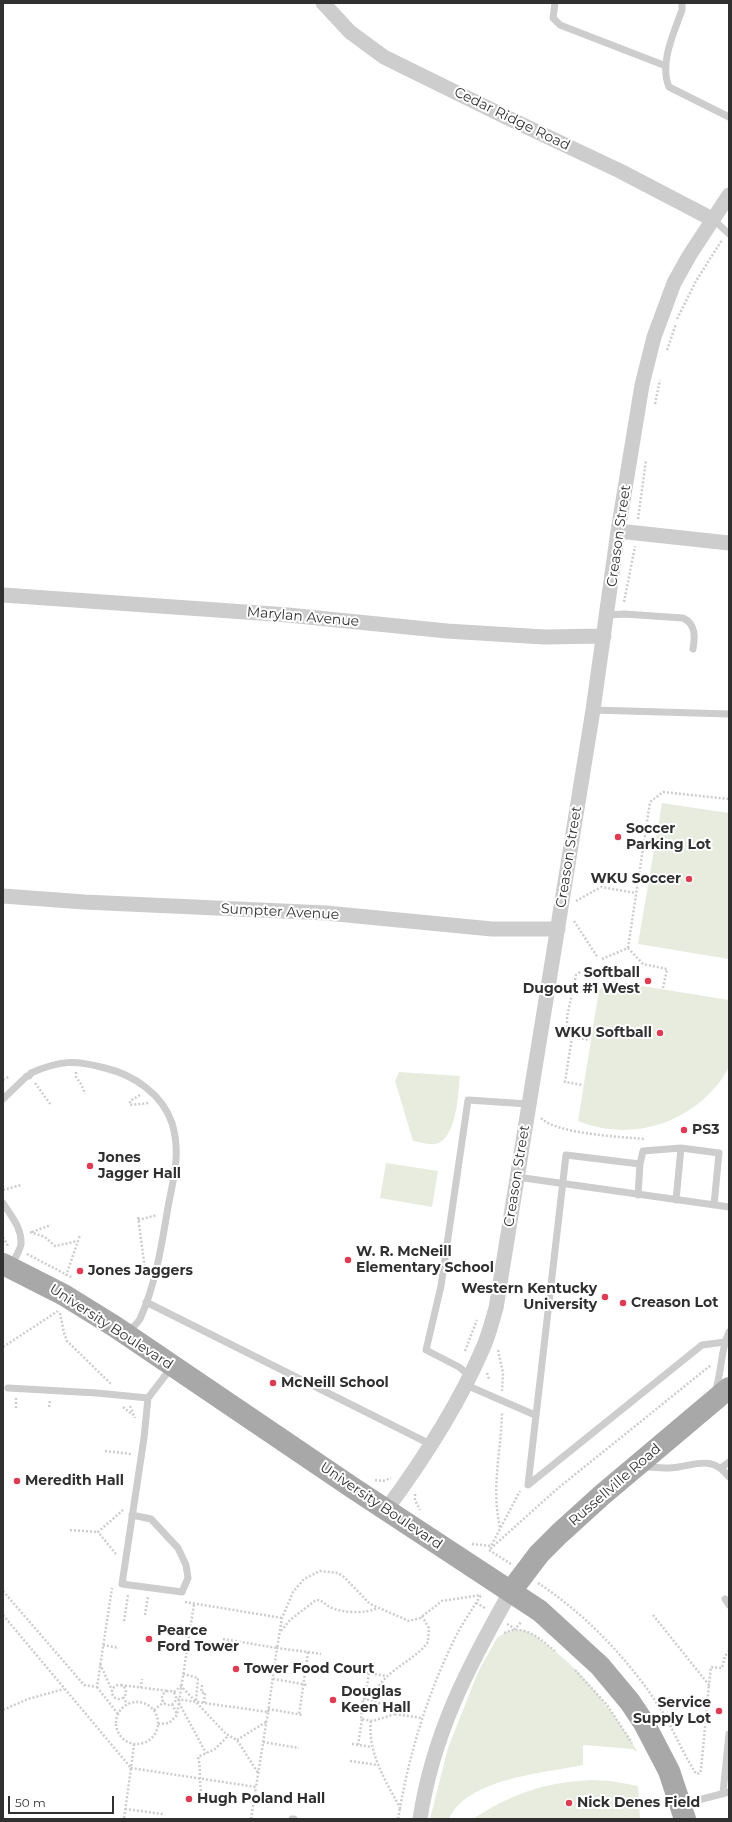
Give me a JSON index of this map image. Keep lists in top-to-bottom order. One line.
{"streets":{"main road":["University Boulevard","Russellville Road"],"street":["Cedar Ridge Road","Creason Street","Marylan Avenue","Sumpter Avenue"]},"crossings":[["Cedar Ridge Road","Creason Street"],["Creason Street","Marylan Avenue"],["Creason Street","Sumpter Avenue"],["Creason Street","University Boulevard"],["University Boulevard","Russellville Road"]],"places":["Soccer Parking Lot","WKU Soccer","Softball Dugout #1 West","WKU Softball","PS3","Jones Jagger Hall","W. R. McNeill Elementary School","Jones Jaggers","Western Kentucky University","Creason Lot","McNeill School","Meredith Hall","Pearce Ford Tower","Tower Food Court","Douglas Keen Hall","Service Supply Lot","Hugh Poland Hall","Nick Denes Field"],"scale_bar":"50 m"}
